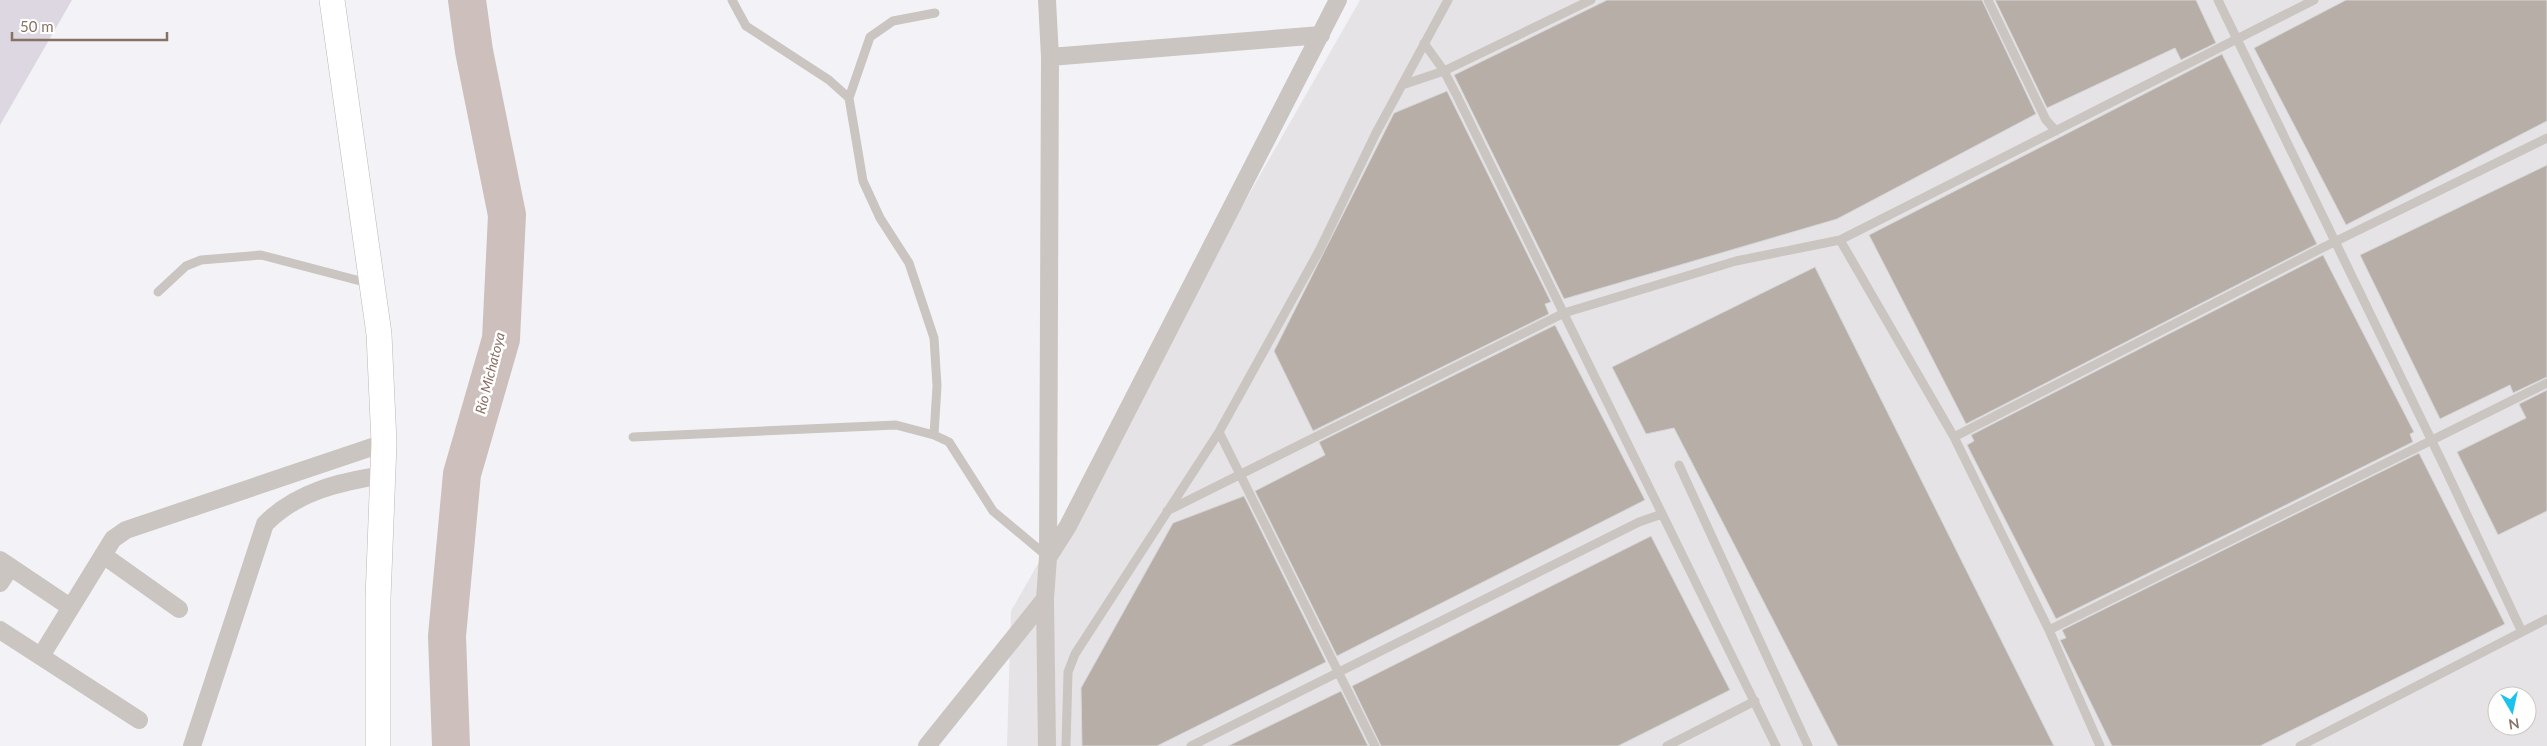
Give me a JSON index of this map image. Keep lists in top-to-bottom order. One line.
{"water":["Río Michatoya"],"scale_bar":"50 m","north":"bottom"}
